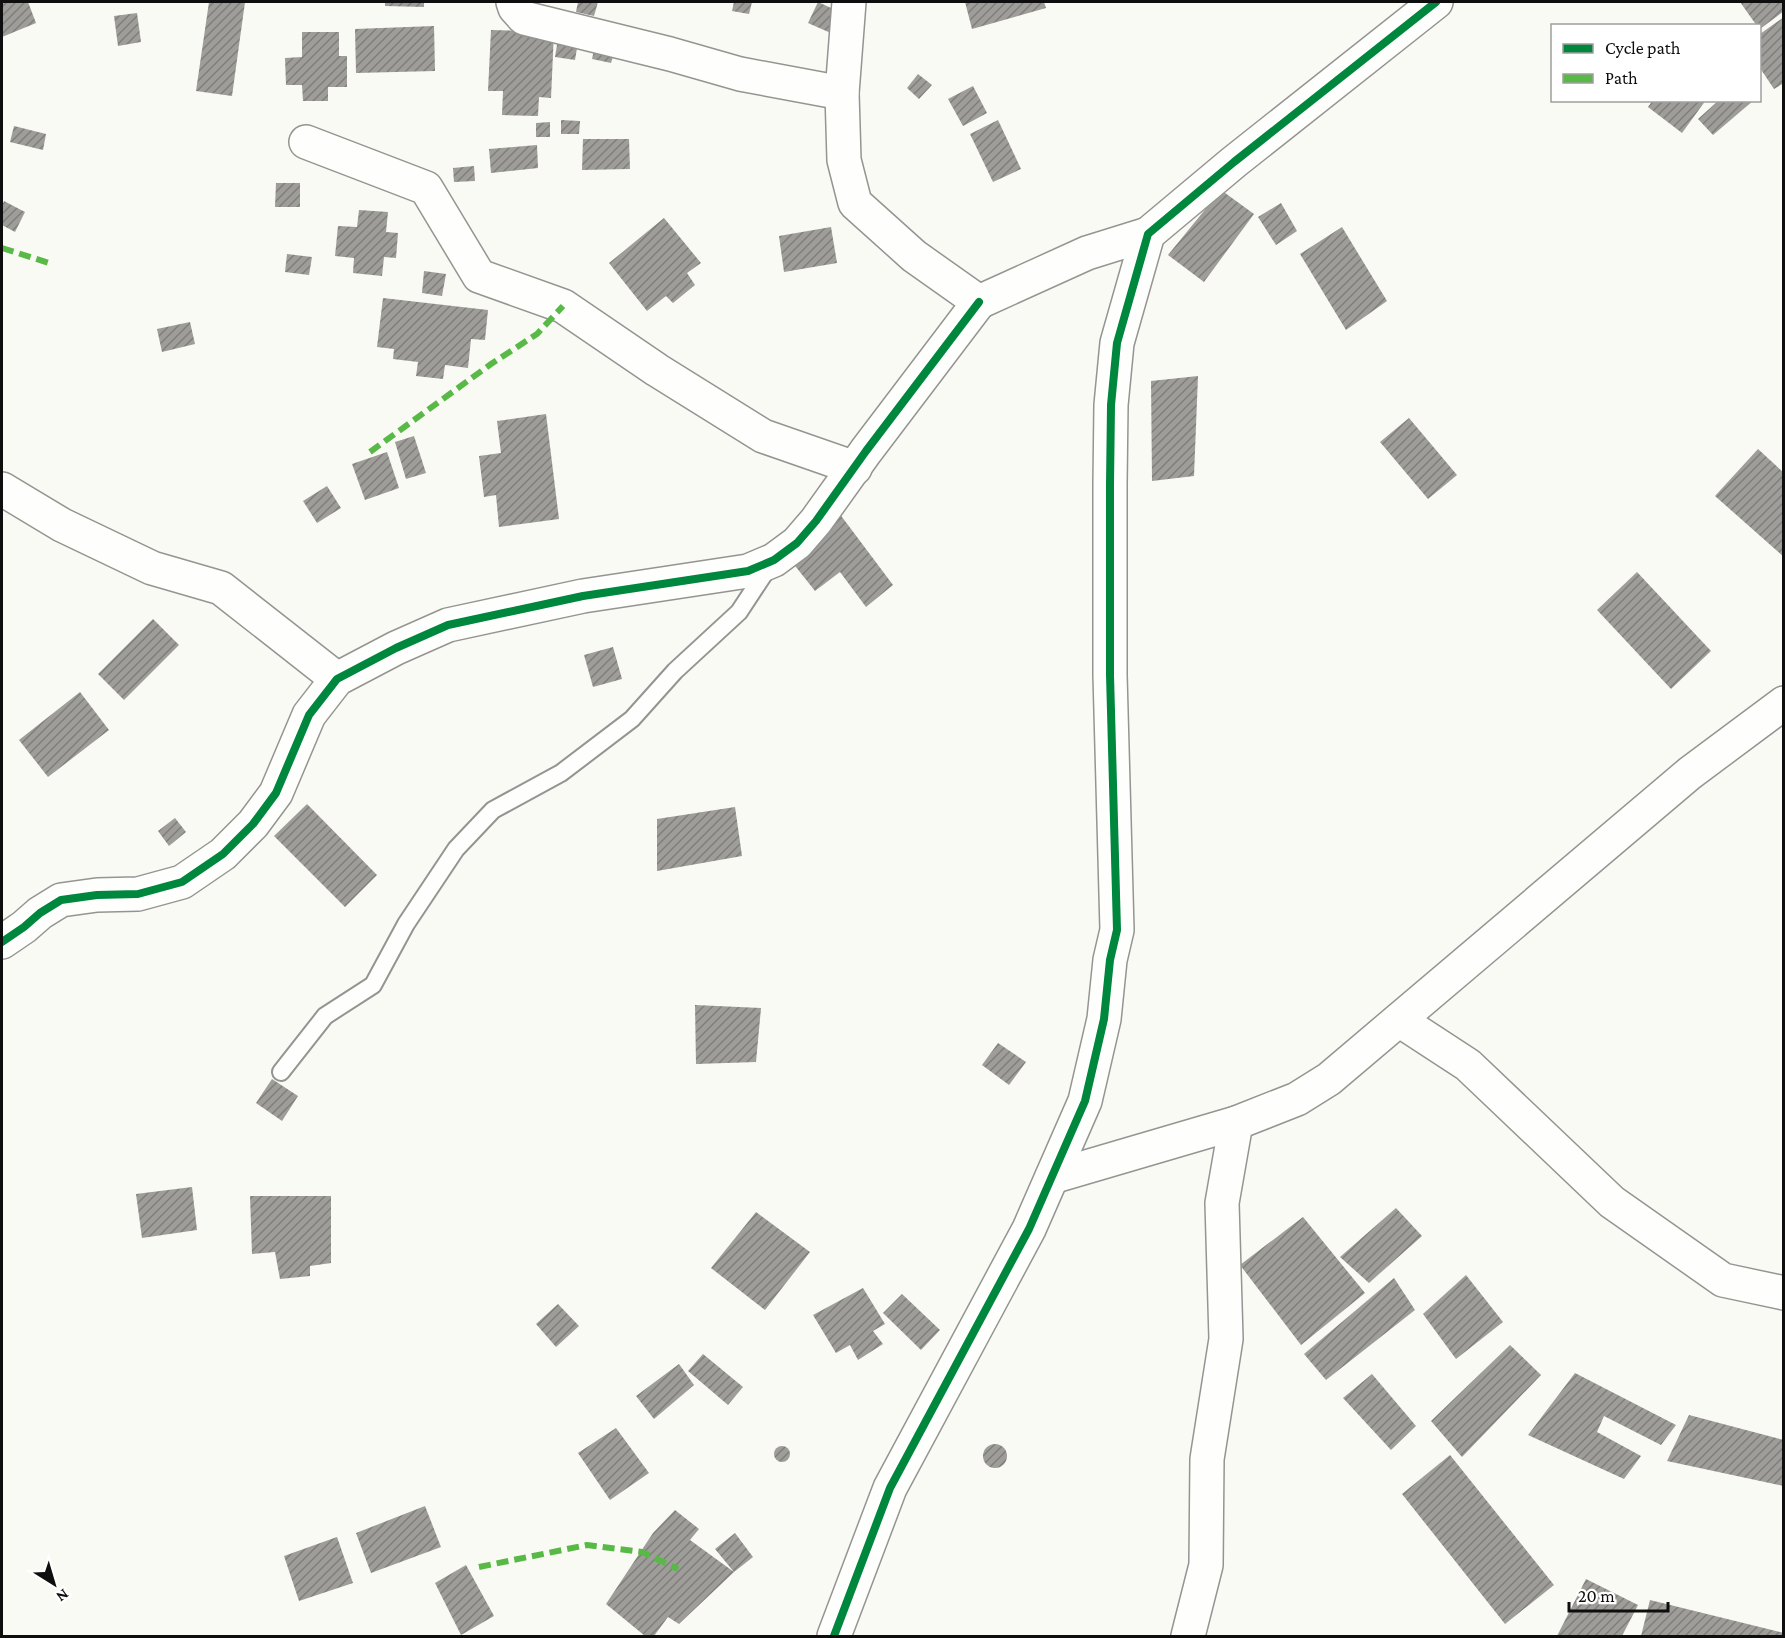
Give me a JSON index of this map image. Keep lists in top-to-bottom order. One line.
{"legend":["Cycle path","Path"],"scale_bar":"20 m","north":"bottom right"}
